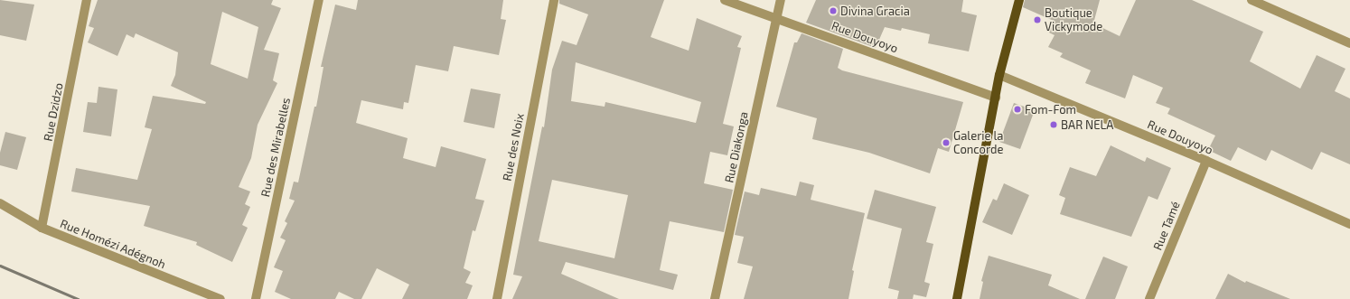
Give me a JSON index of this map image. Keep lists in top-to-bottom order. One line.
{"streets":{"street":["Rue Douyoyo","Rue Dzidzo","Rue des Mirabelles","Rue des Noix","Rue Diakonga","Rue Tamé","Rue Homézi Adégnoh"]},"crossings":[["Rue Douyoyo","Rue Diakonga"],["Rue Douyoyo","Rue Tamé"],["Rue Dzidzo","Rue Homézi Adégnoh"]],"places":["Divina Gracia","Boutique Vickymode","Fom-Fom","BAR NELA","Galerie la Concorde"]}
